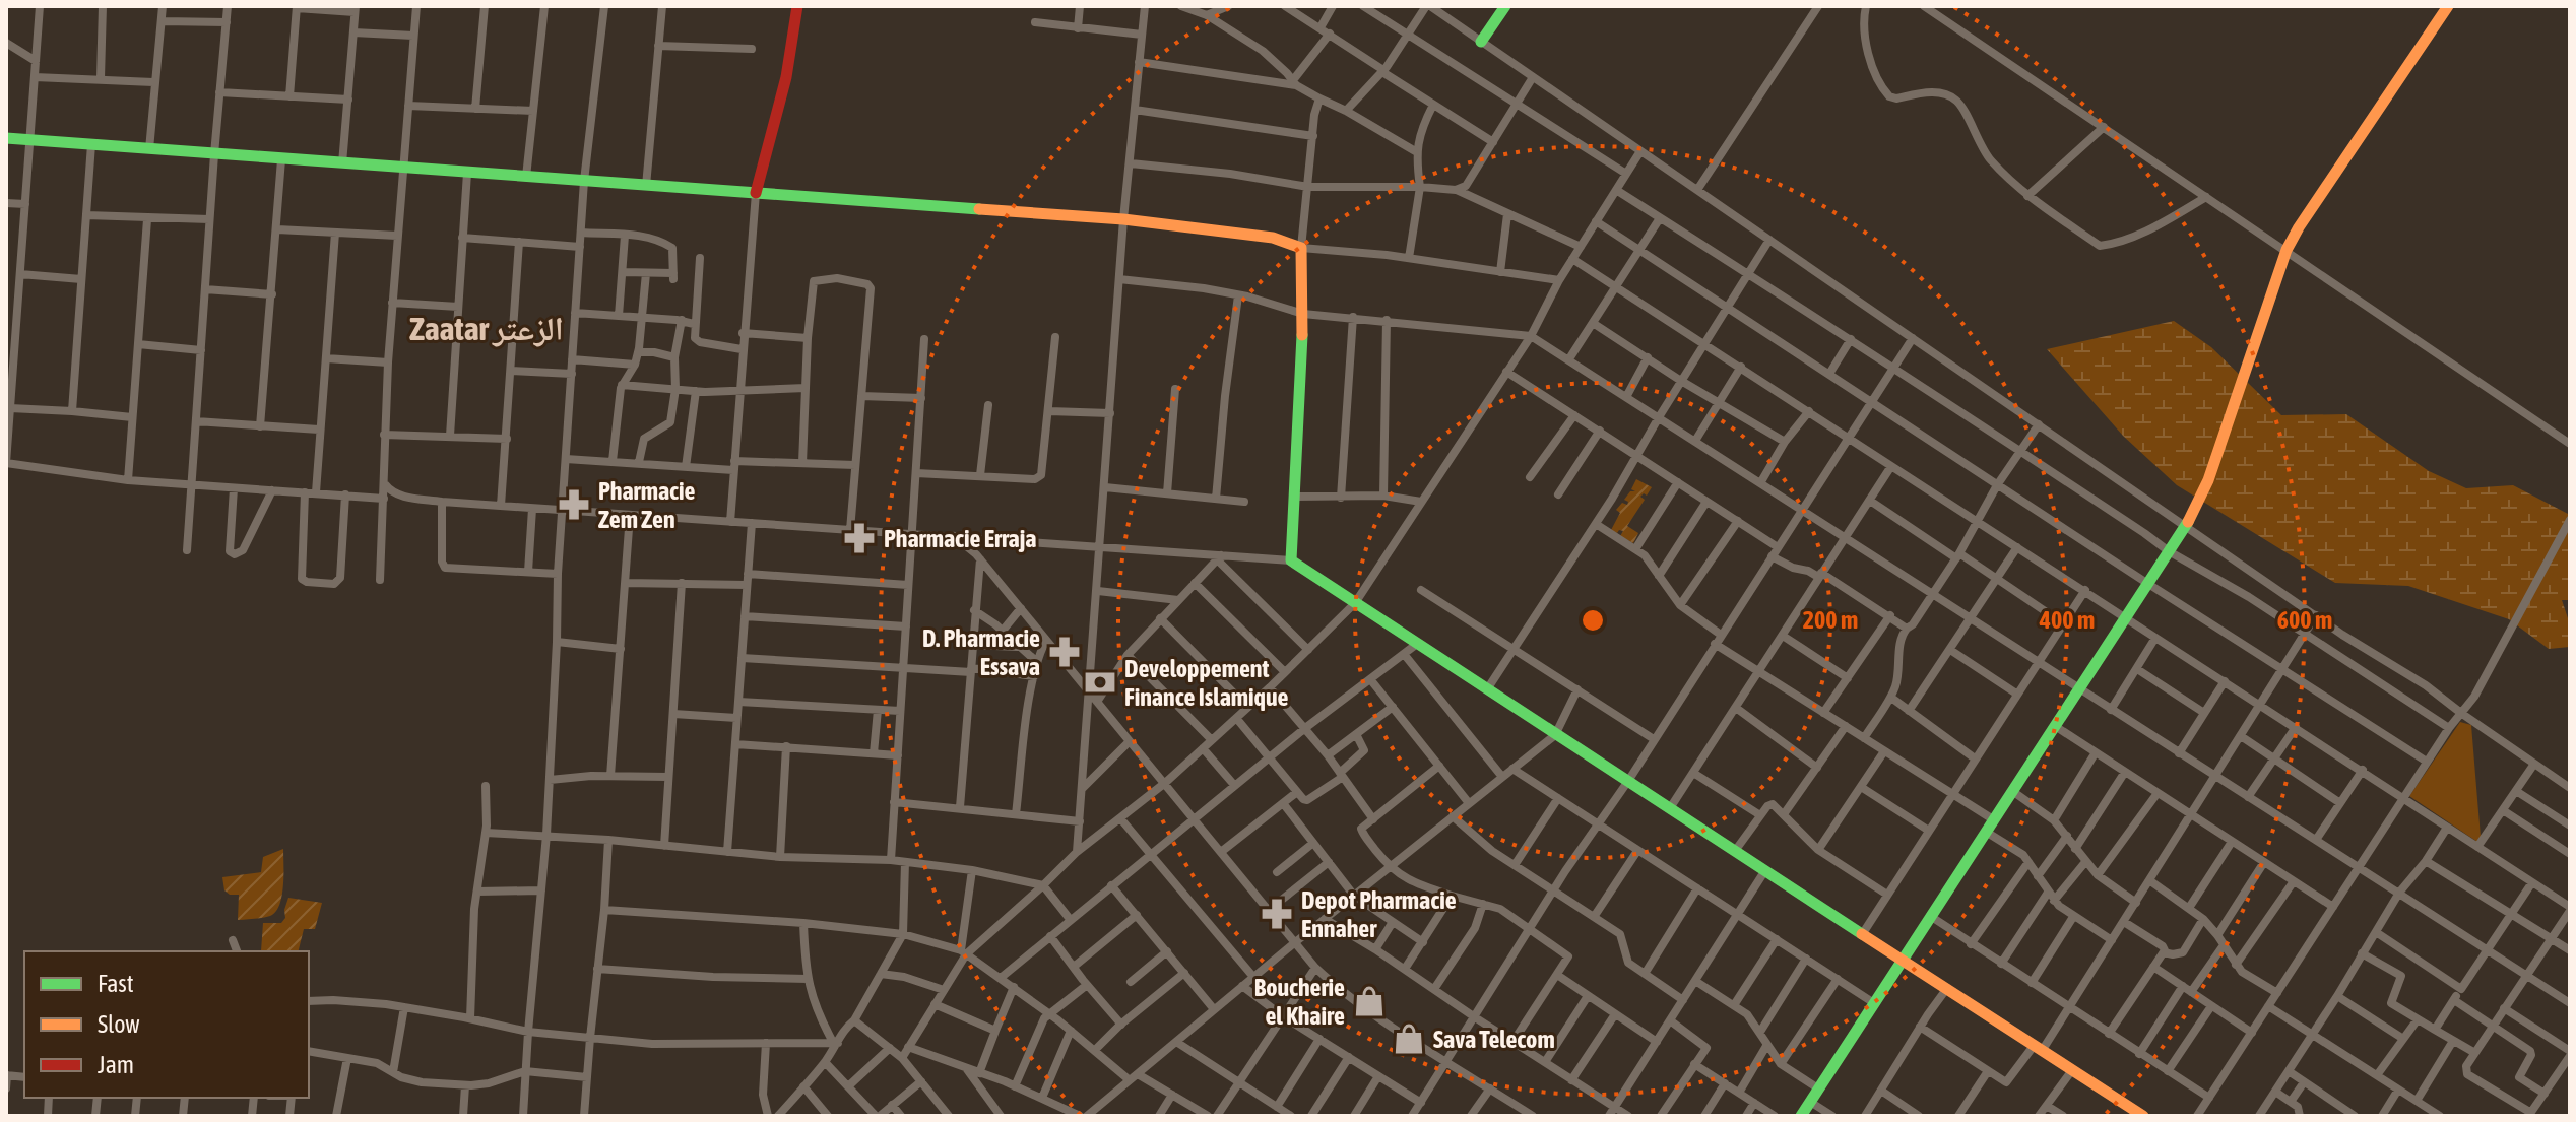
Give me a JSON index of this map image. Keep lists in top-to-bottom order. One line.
{"districts":["Zaatar الزعتر"],"places":{"pharmacy":["Pharmacie Zem Zen","Pharmacie Erraja","D. Pharmacie Essava","Depot Pharmacie Ennaher"],"bank":["Developpement Finance Islamique"],"shop":["Boucherie el Khaire","Sava Telecom"]},"legend":["Fast","Slow","Jam"],"rings":["200 m","400 m","600 m"]}
